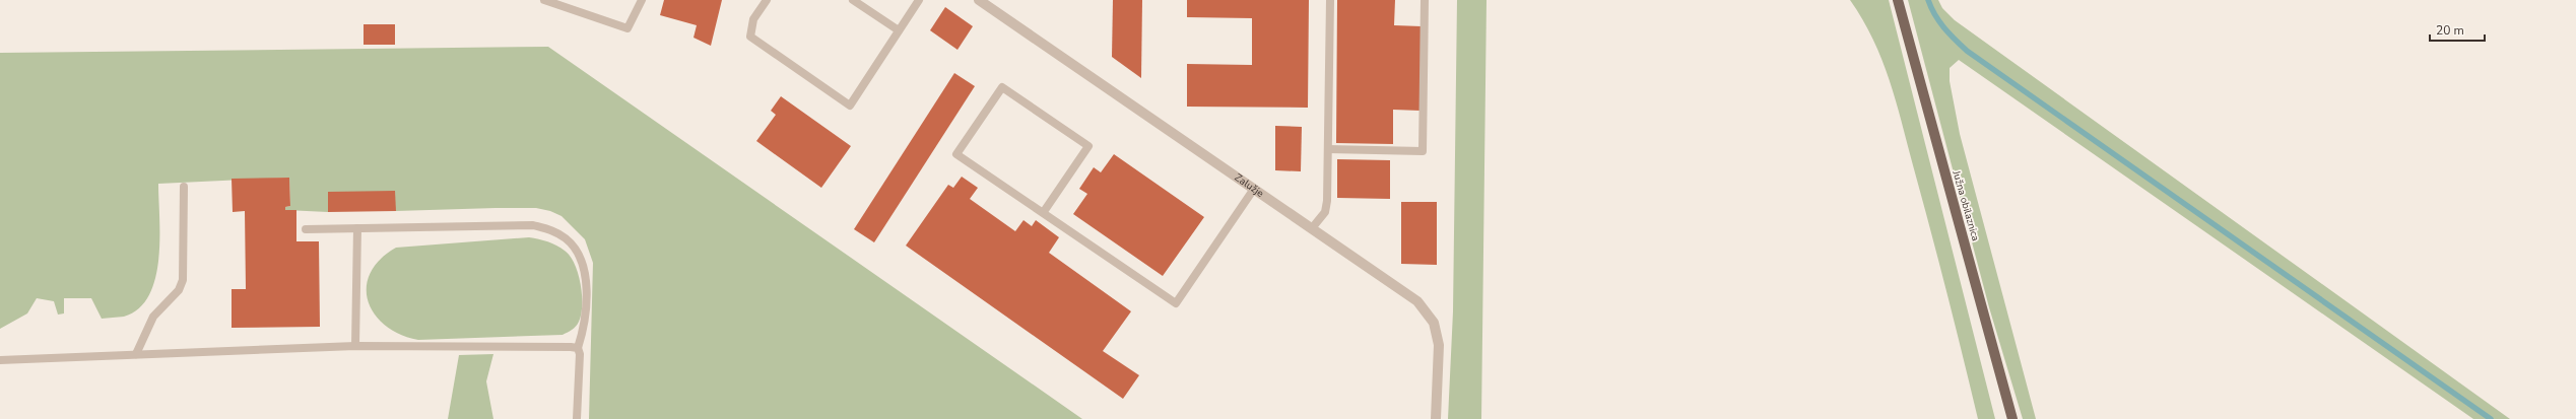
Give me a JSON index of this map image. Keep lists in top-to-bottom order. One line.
{"streets":{"main road":["Južna obilaznica"],"street":["Zalužje"]},"scale_bar":"20 m"}
